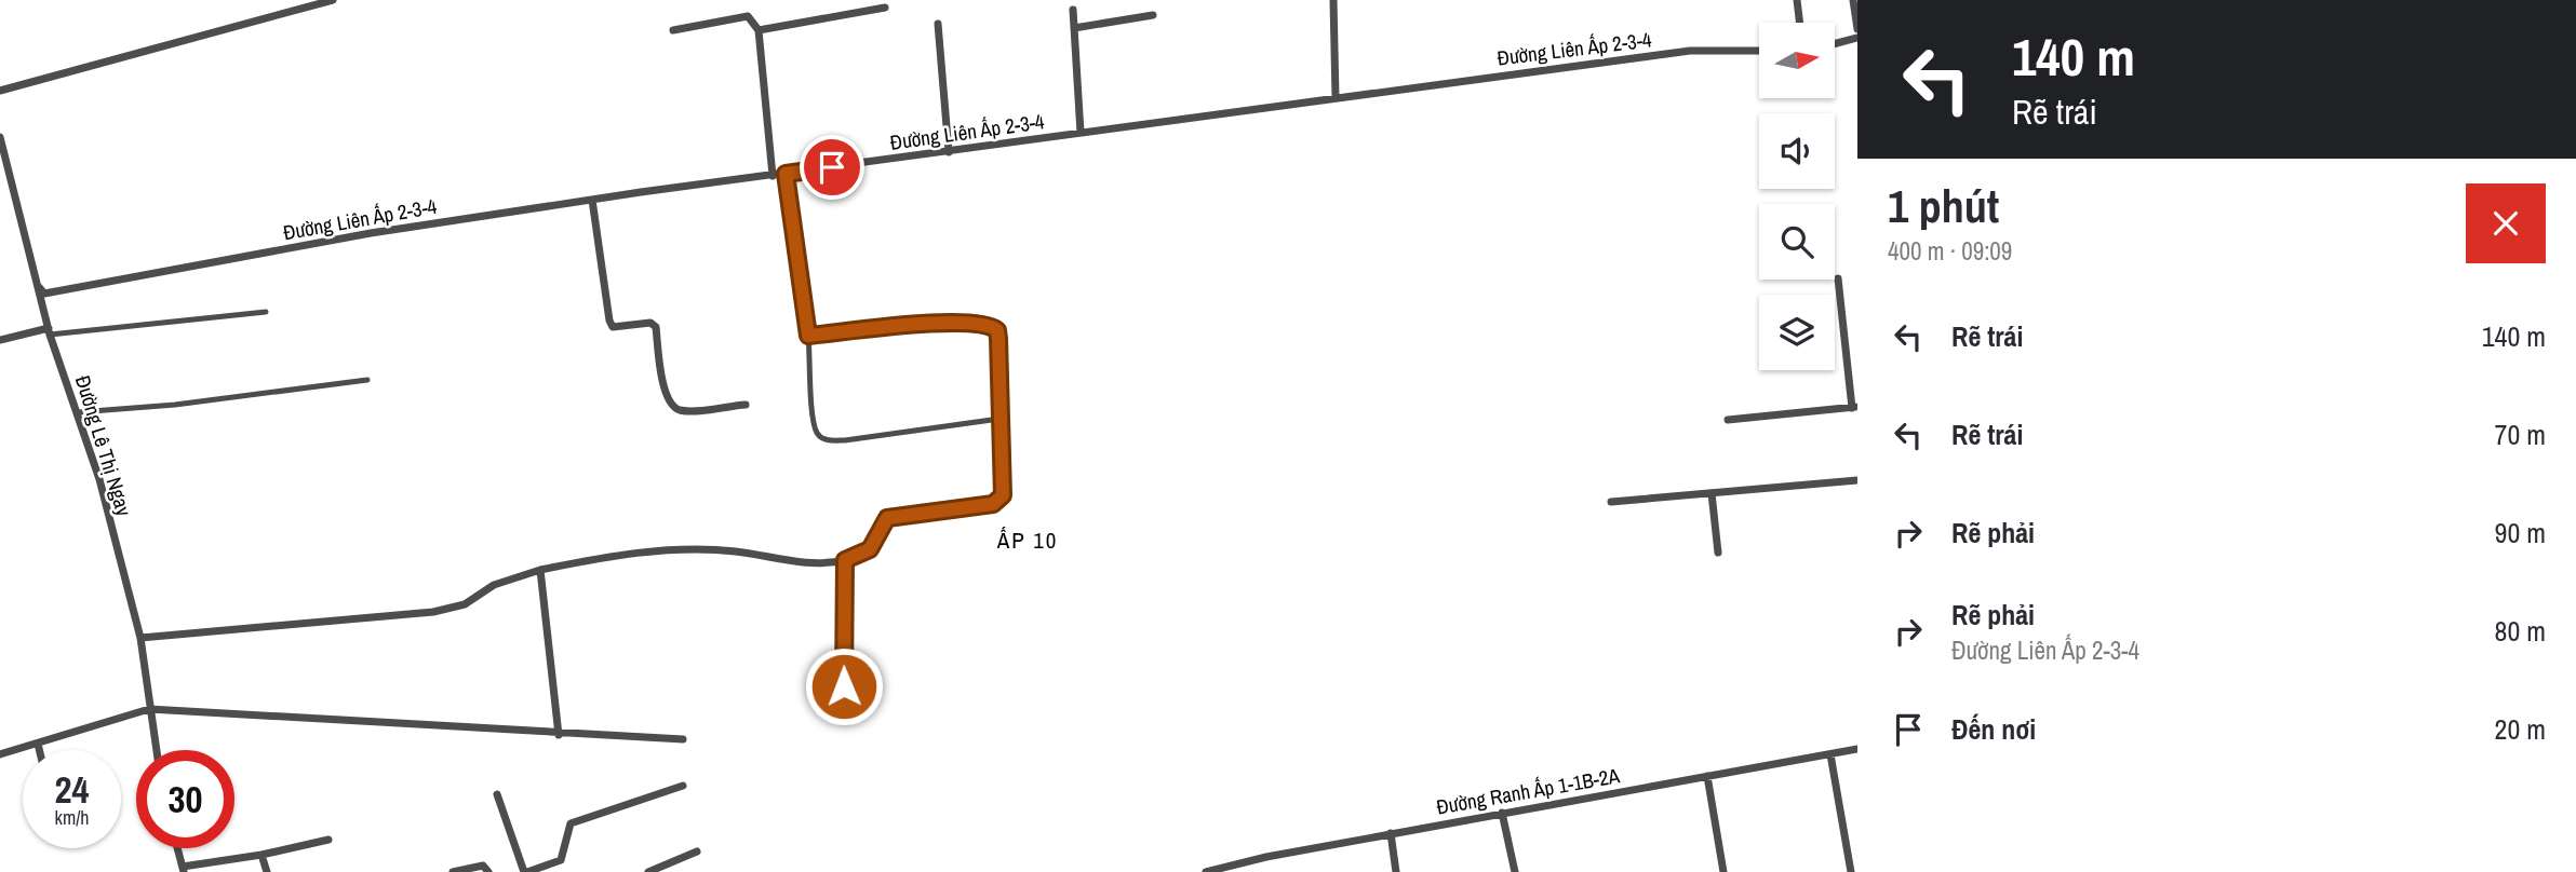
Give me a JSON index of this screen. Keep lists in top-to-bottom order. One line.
{"streets":{"street":["Đường Liên Ấp 2-3-4","Đường Lê Thị Ngay","Đường Ranh Ấp 1-1B-2A"]},"crossings":[["Đường Liên Ấp 2-3-4","Đường Lê Thị Ngay"]],"districts":["ẤP 10"],"north":"right","page":{"turn":["140 m","Rẽ trái"],"heading":["1 phút","400 m · 09:09"],"list":[{"name":"Rẽ trái","value":"140 m"},{"name":"Rẽ trái","value":"70 m"},{"name":"Rẽ phải","value":"90 m"},{"name":"Rẽ phải","note":"Đường Liên Ấp 2-3-4","value":"80 m"},{"name":"Đến nơi","value":"20 m"}],"speed":"24 km/h","limit":"30"}}
